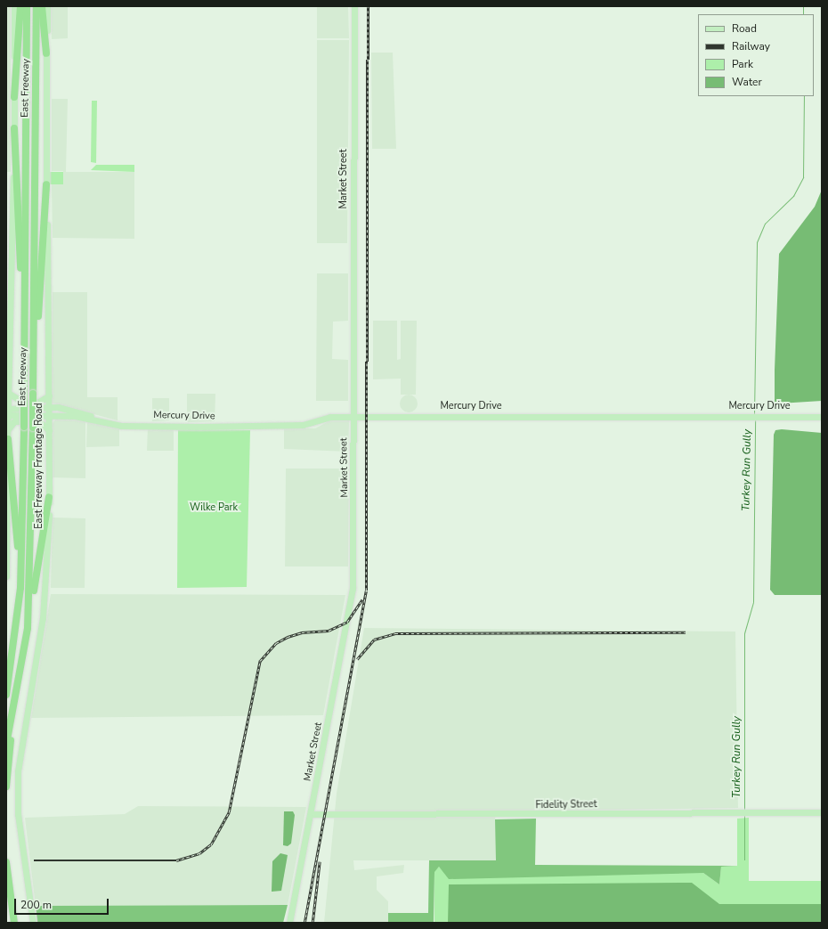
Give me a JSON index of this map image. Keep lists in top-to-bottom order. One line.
{"streets":{"highway":["East Freeway"],"main road":["Market Street","Mercury Drive","East Freeway Frontage Road","Fidelity Street"]},"crossings":[["Market Street","Mercury Drive"],["Market Street","Fidelity Street"],["Mercury Drive","East Freeway Frontage Road"]],"water":["Turkey Run Gully"],"parks":["Wilke Park"],"legend":["Road","Railway","Park","Water"],"scale_bar":"200 m"}
